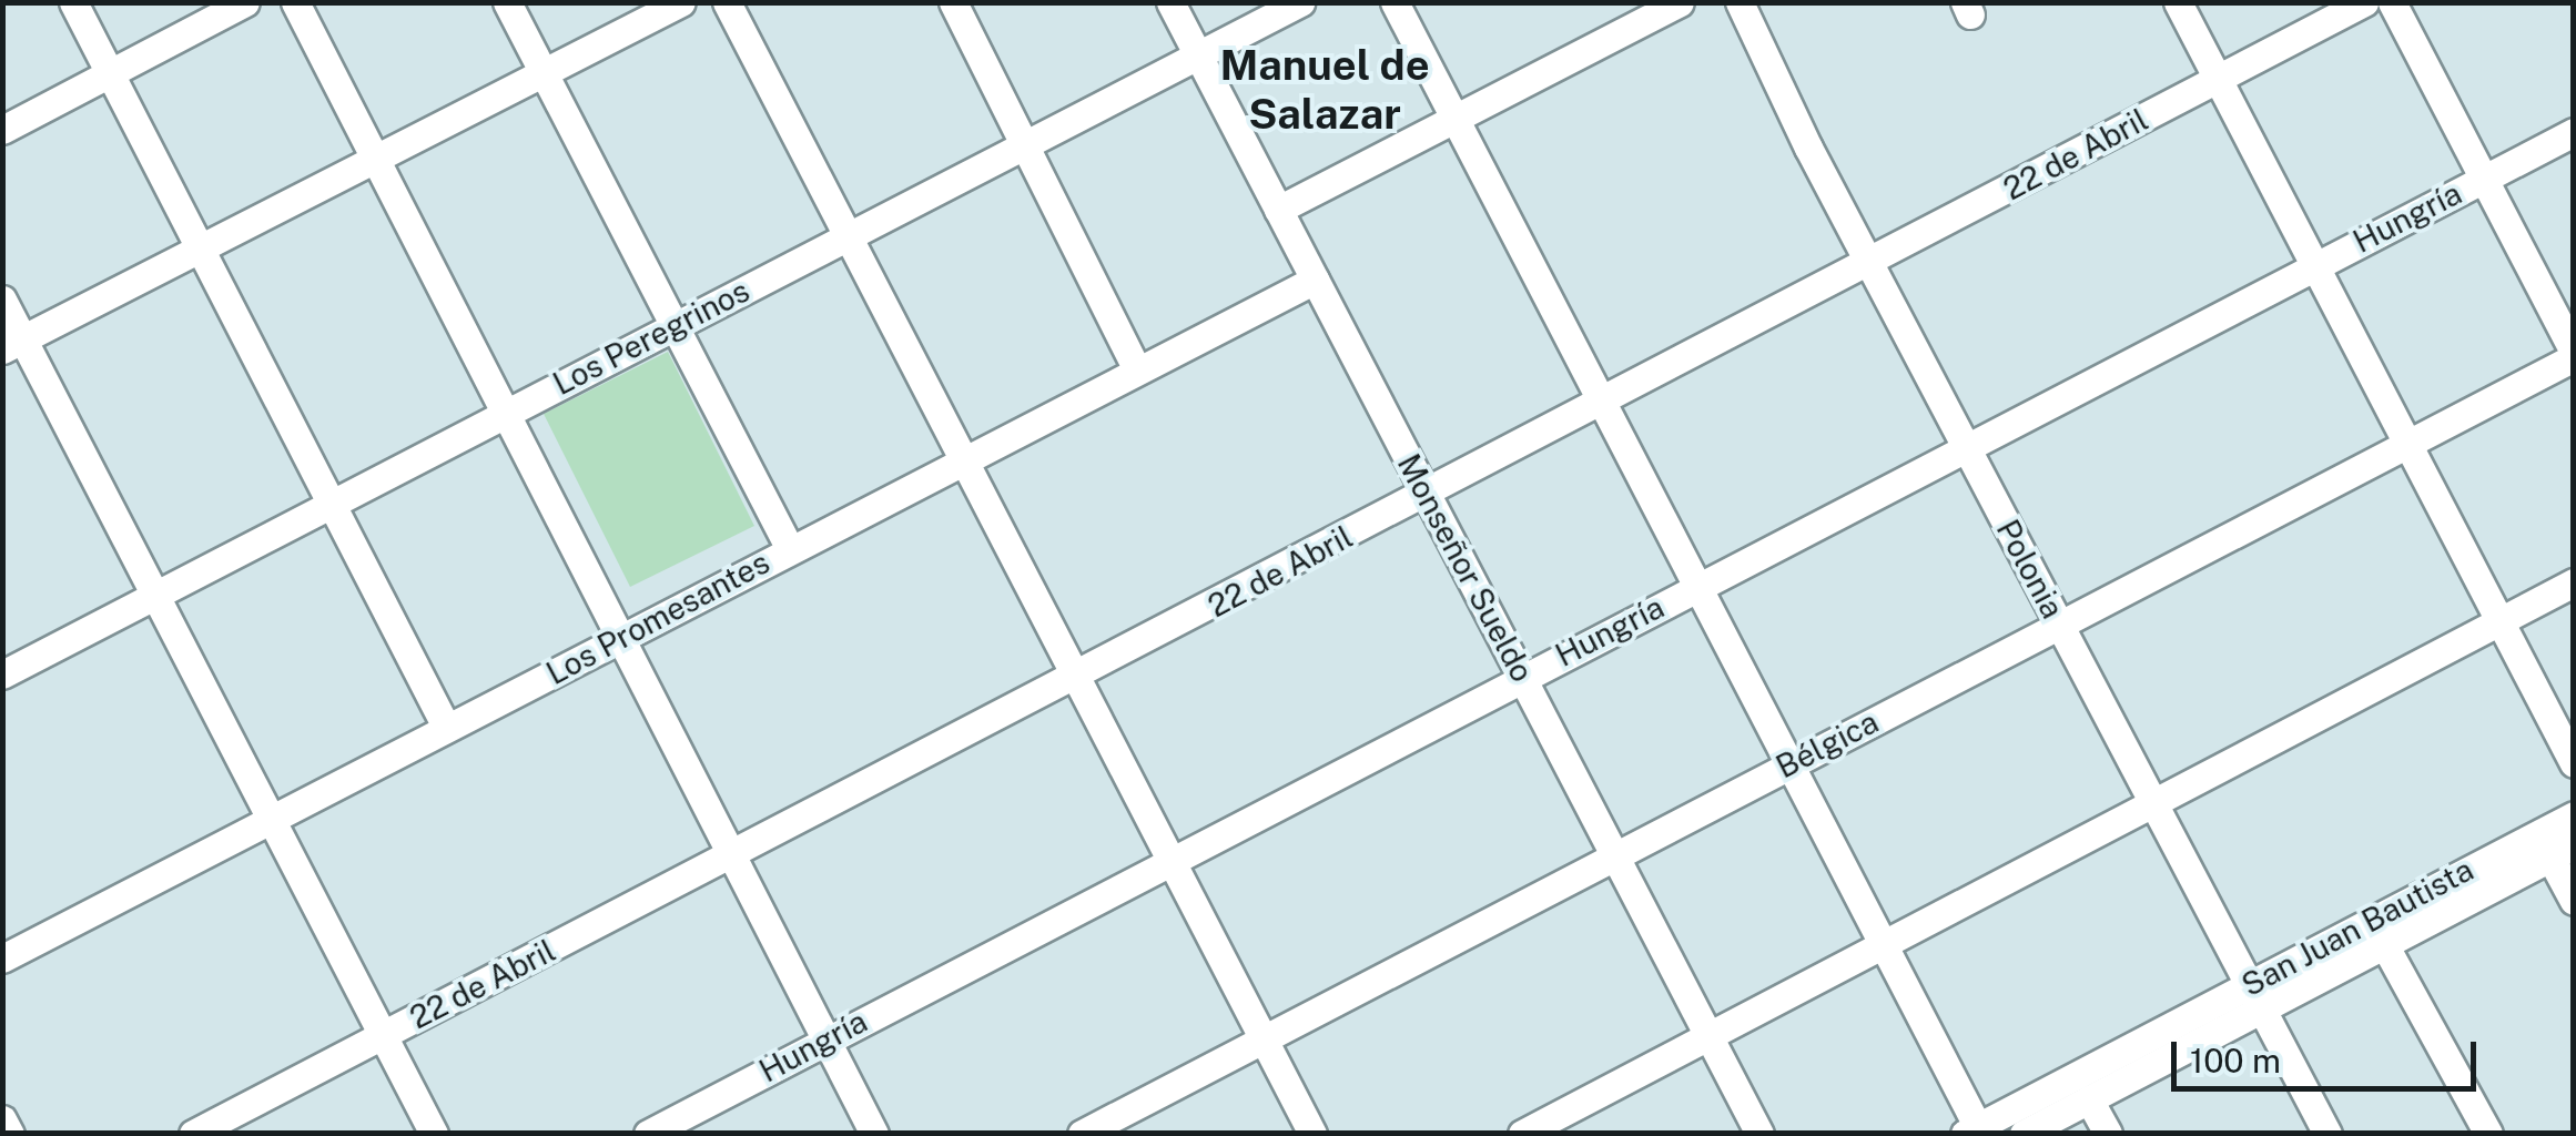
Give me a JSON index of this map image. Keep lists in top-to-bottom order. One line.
{"streets":{"street":["22 de Abril","Hungría","Los Peregrinos","Monseñor Sueldo","Polonia","Los Promesantes","Bélgica","San Juan Bautista"]},"crossings":[["22 de Abril","Monseñor Sueldo"],["22 de Abril","Polonia"],["Hungría","Monseñor Sueldo"],["Hungría","Polonia"],["Los Peregrinos","Monseñor Sueldo"],["Monseñor Sueldo","Los Promesantes"],["Monseñor Sueldo","Bélgica"],["Polonia","Bélgica"],["Polonia","San Juan Bautista"]],"districts":["Manuel de Salazar"],"scale_bar":"100 m"}
